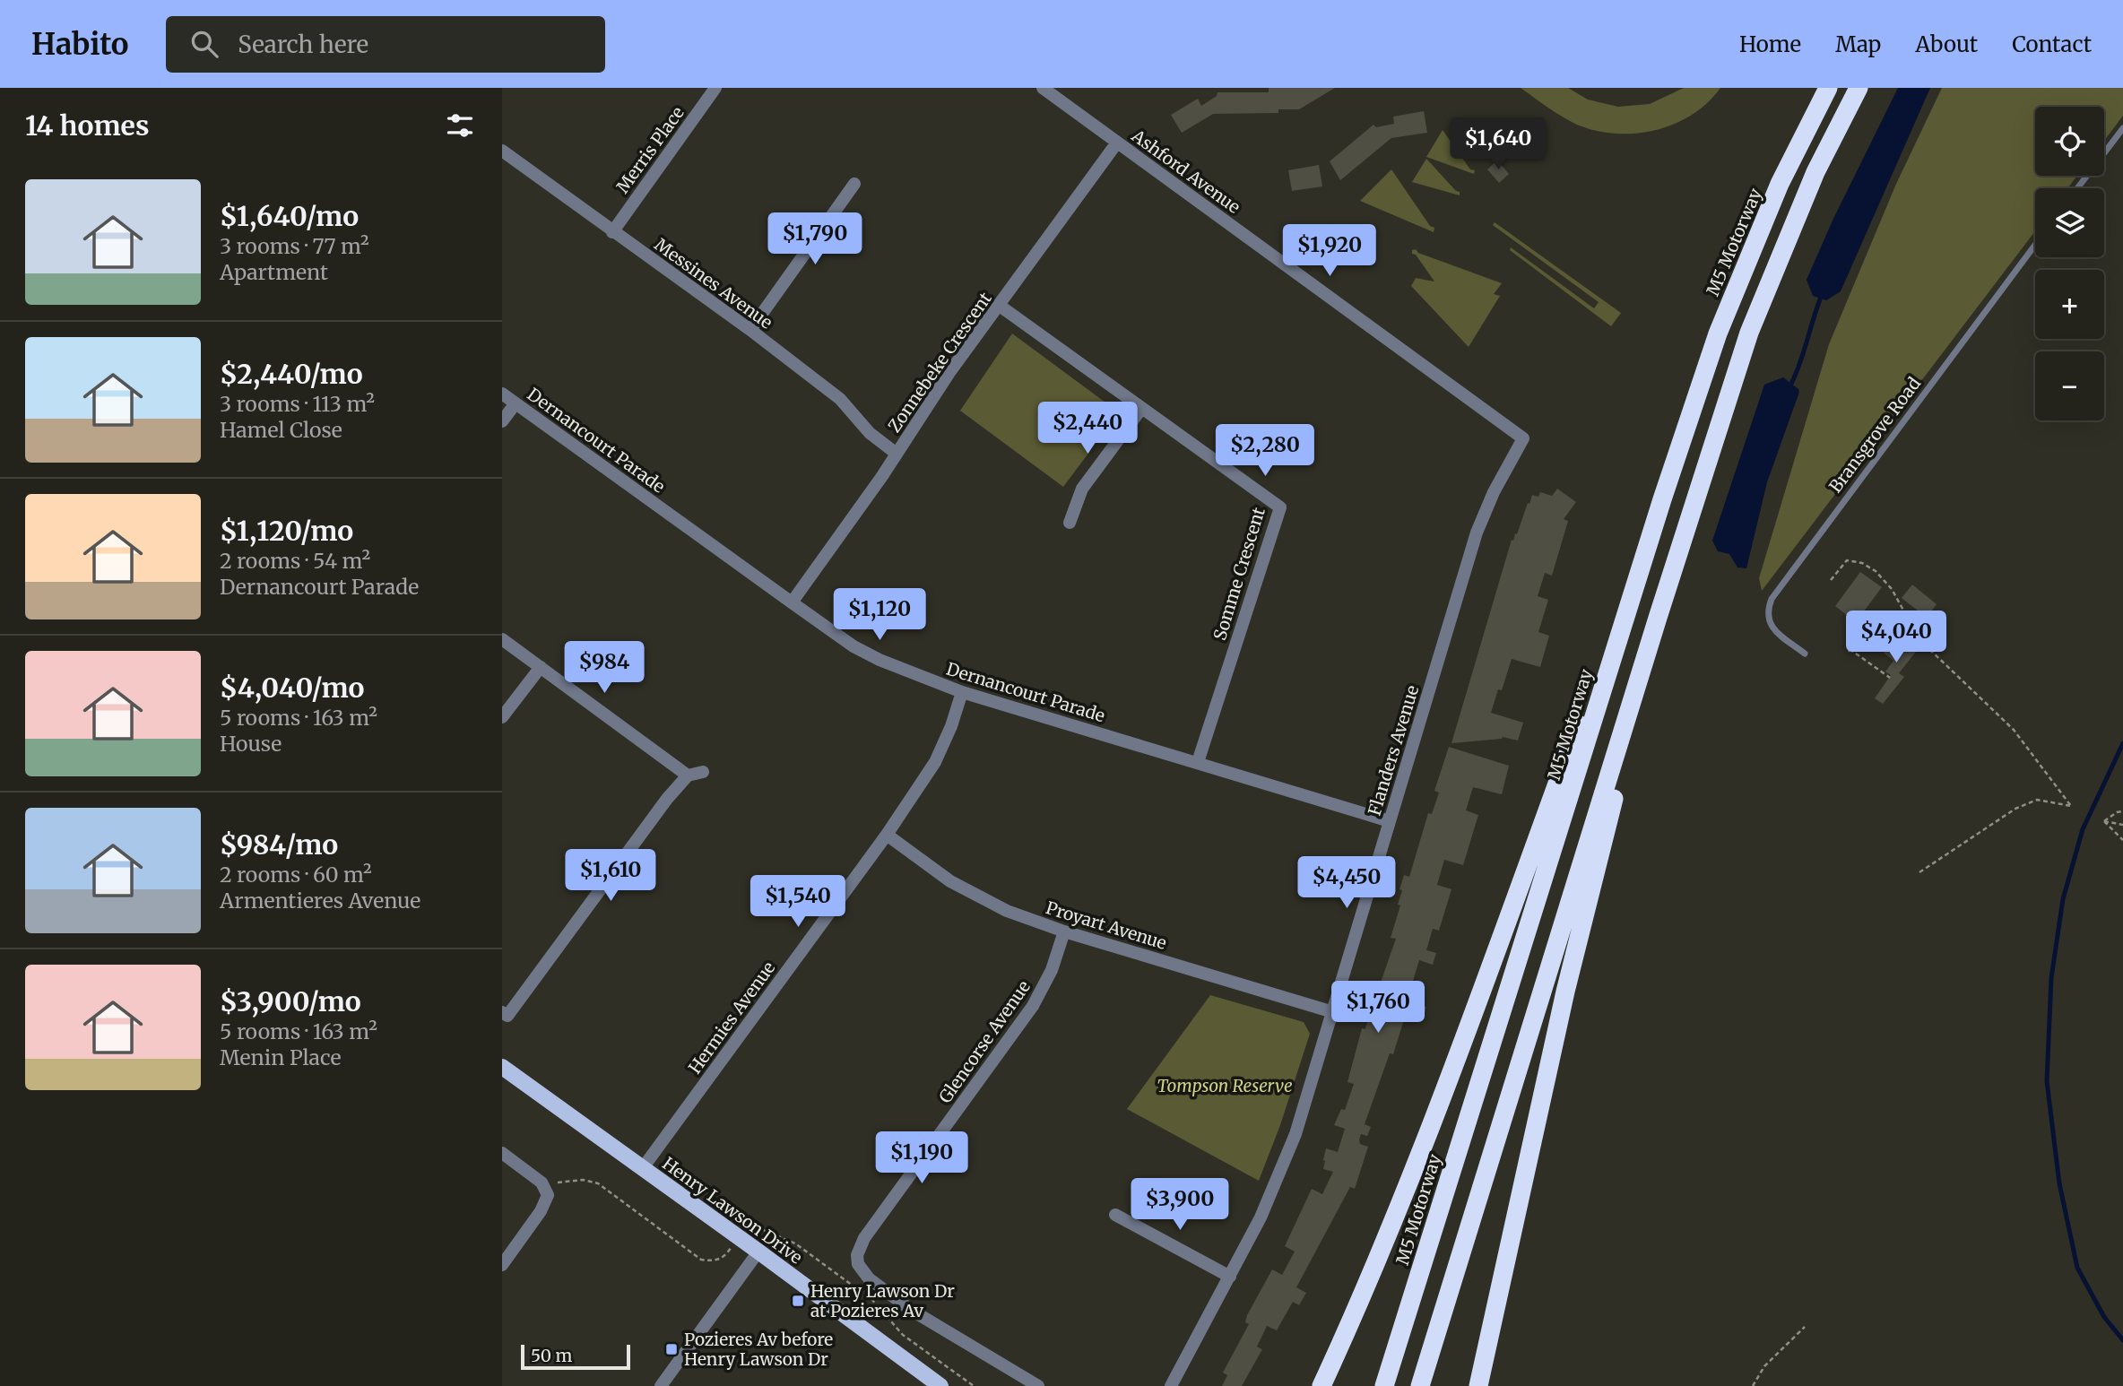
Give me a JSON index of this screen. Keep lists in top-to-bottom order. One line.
{"streets":{"highway":["M5 Motorway"],"main road":["Henry Lawson Drive"],"street":["Merris Place","Ashford Avenue","Messines Avenue","Zonnebeke Crescent","Dernancourt Parade","Somme Crescent","Flanders Avenue","Proyart Avenue","Hermies Avenue","Glencorse Avenue"],"lane":["Bransgrove Road"]},"crossings":[["Merris Place","Messines Avenue"],["Ashford Avenue","Zonnebeke Crescent"],["Ashford Avenue","Flanders Avenue"],["Messines Avenue","Zonnebeke Crescent"],["Zonnebeke Crescent","Dernancourt Parade"],["Zonnebeke Crescent","Somme Crescent"],["Dernancourt Parade","Somme Crescent"],["Dernancourt Parade","Flanders Avenue"],["Dernancourt Parade","Hermies Avenue"],["Flanders Avenue","Proyart Avenue"],["Proyart Avenue","Hermies Avenue"],["Proyart Avenue","Glencorse Avenue"],["Hermies Avenue","Henry Lawson Drive"]],"parks":["Tompson Reserve"],"places":{"transit":["Henry Lawson Dr at Pozieres Av","Pozieres Av before Henry Lawson Dr"]},"scale_bar":"50 m","page":{"header":"Habito","search":"Search here","nav":["Home","Map","About","Contact"],"heading":"14 homes","map_buttons":["+","−"],"price":["$1,640","$1,790","$1,920","$2,440","$2,280","$1,120","$4,040","$984","$1,610","$4,450","$1,540","$1,760","$1,190","$3,900"],"list":[{"name":"$1,640/mo","note":"3 rooms · 77 m² · Apartment"},{"name":"$2,440/mo","note":"3 rooms · 113 m² · Hamel Close"},{"name":"$1,120/mo","note":"2 rooms · 54 m² · Dernancourt Parade"},{"name":"$4,040/mo","note":"5 rooms · 163 m² · House"},{"name":"$984/mo","note":"2 rooms · 60 m² · Armentieres Avenue"},{"name":"$3,900/mo","note":"5 rooms · 163 m² · Menin Place"}],"scale":"50 m"}}
